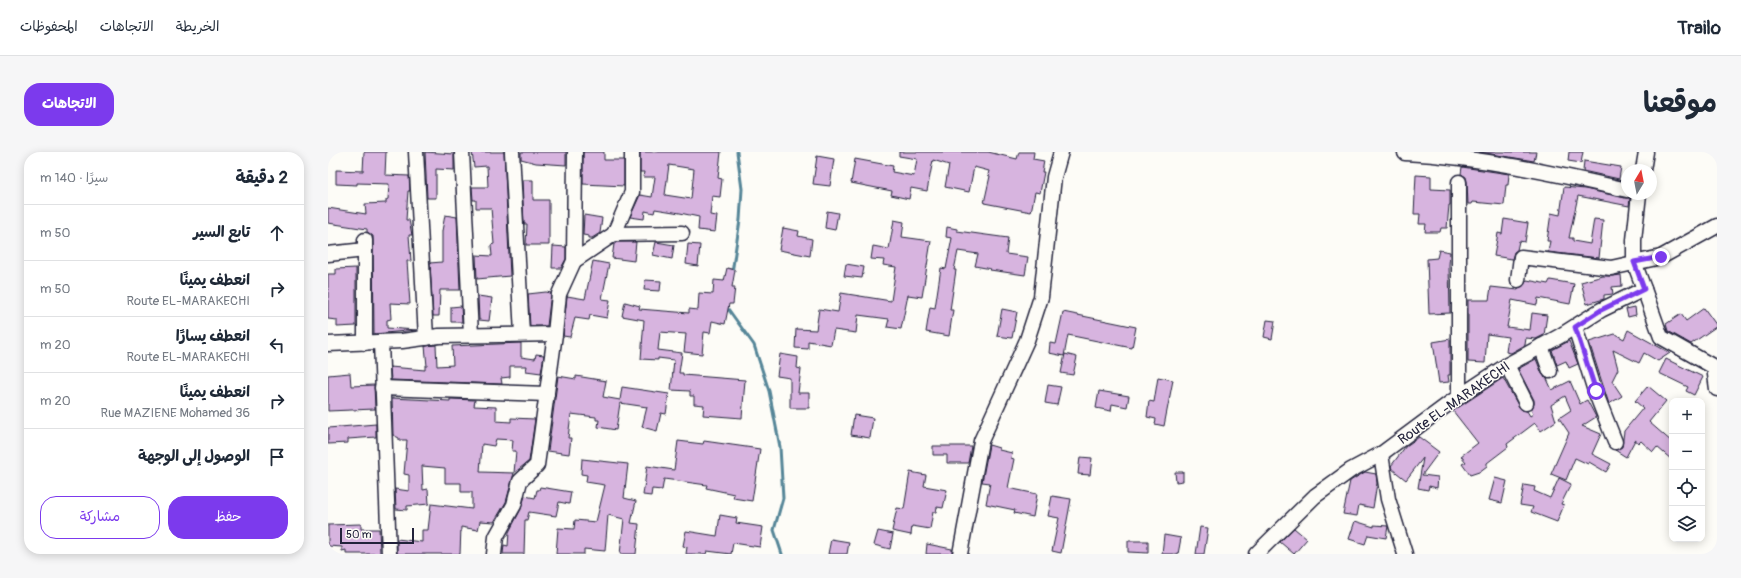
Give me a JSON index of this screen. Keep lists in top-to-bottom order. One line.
{"streets":{"street":["Route EL-MARAKECHI"]},"scale_bar":"50 m","north":"top","page":{"header":"Trailo","nav":["الخريطة","الاتجاهات","المحفوظات"],"title":"موقعنا","buttons":["الاتجاهات",["حفظ","مشاركة"]],"heading":["2 دقيقة","سيرًا · 140 m"],"list":[["تابع السير","50 m"],["انعطف يمينًا","Route EL-MARAKECHI","50 m"],["انعطف يسارًا","Route EL-MARAKECHI","20 m"],["انعطف يمينًا","36 Rue MAZIENE Mohamed","20 m"],"الوصول إلى الوجهة"],"map_buttons":["+","−"],"scale":"50 m"}}
